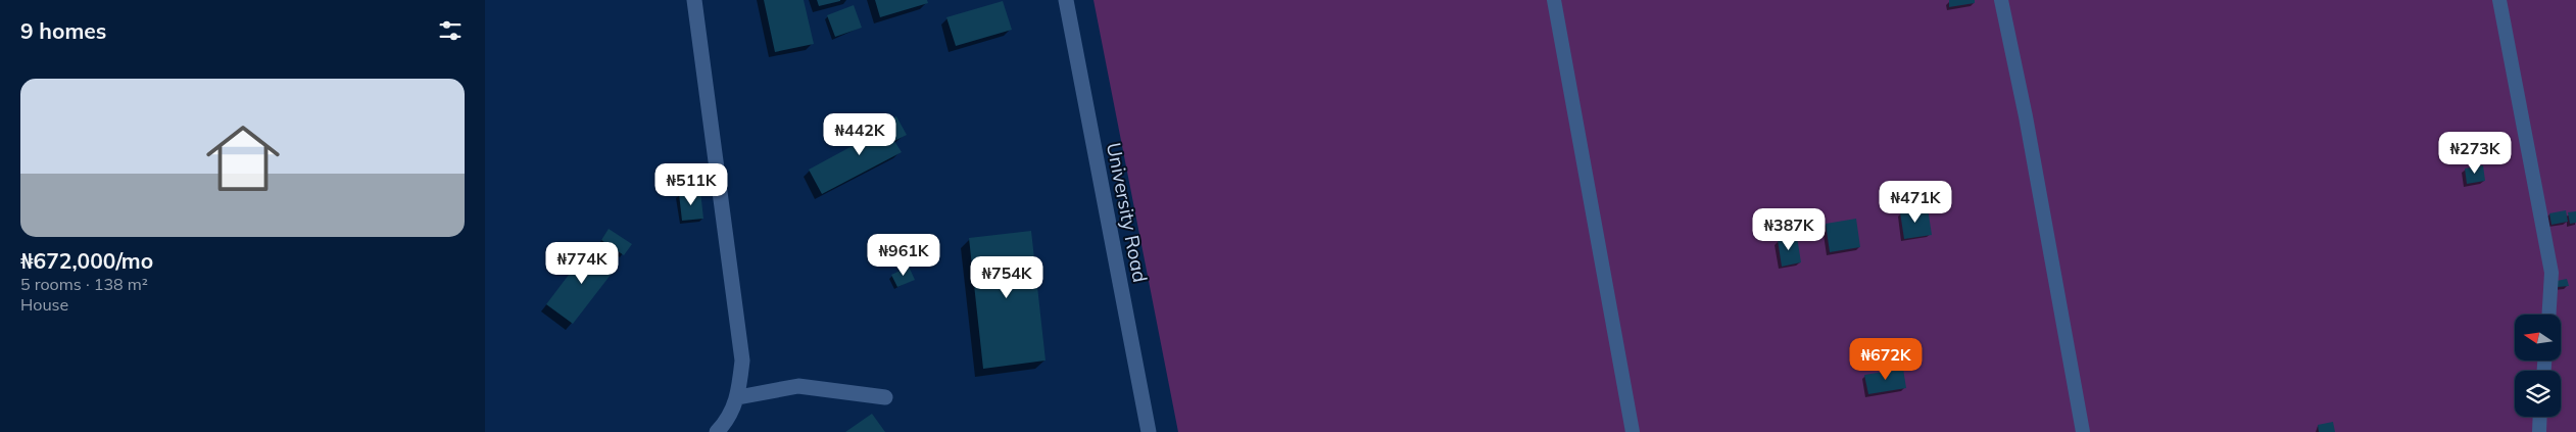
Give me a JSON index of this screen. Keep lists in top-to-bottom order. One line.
{"streets":{"street":["University Road"]},"north":"left","page":{"heading":"9 homes","list":[{"name":"₦672,000/mo","note":"5 rooms · 138 m² · House"}],"price":["₦442K","₦273K","₦511K","₦471K","₦387K","₦961K","₦774K","₦754K","₦672K"]}}
